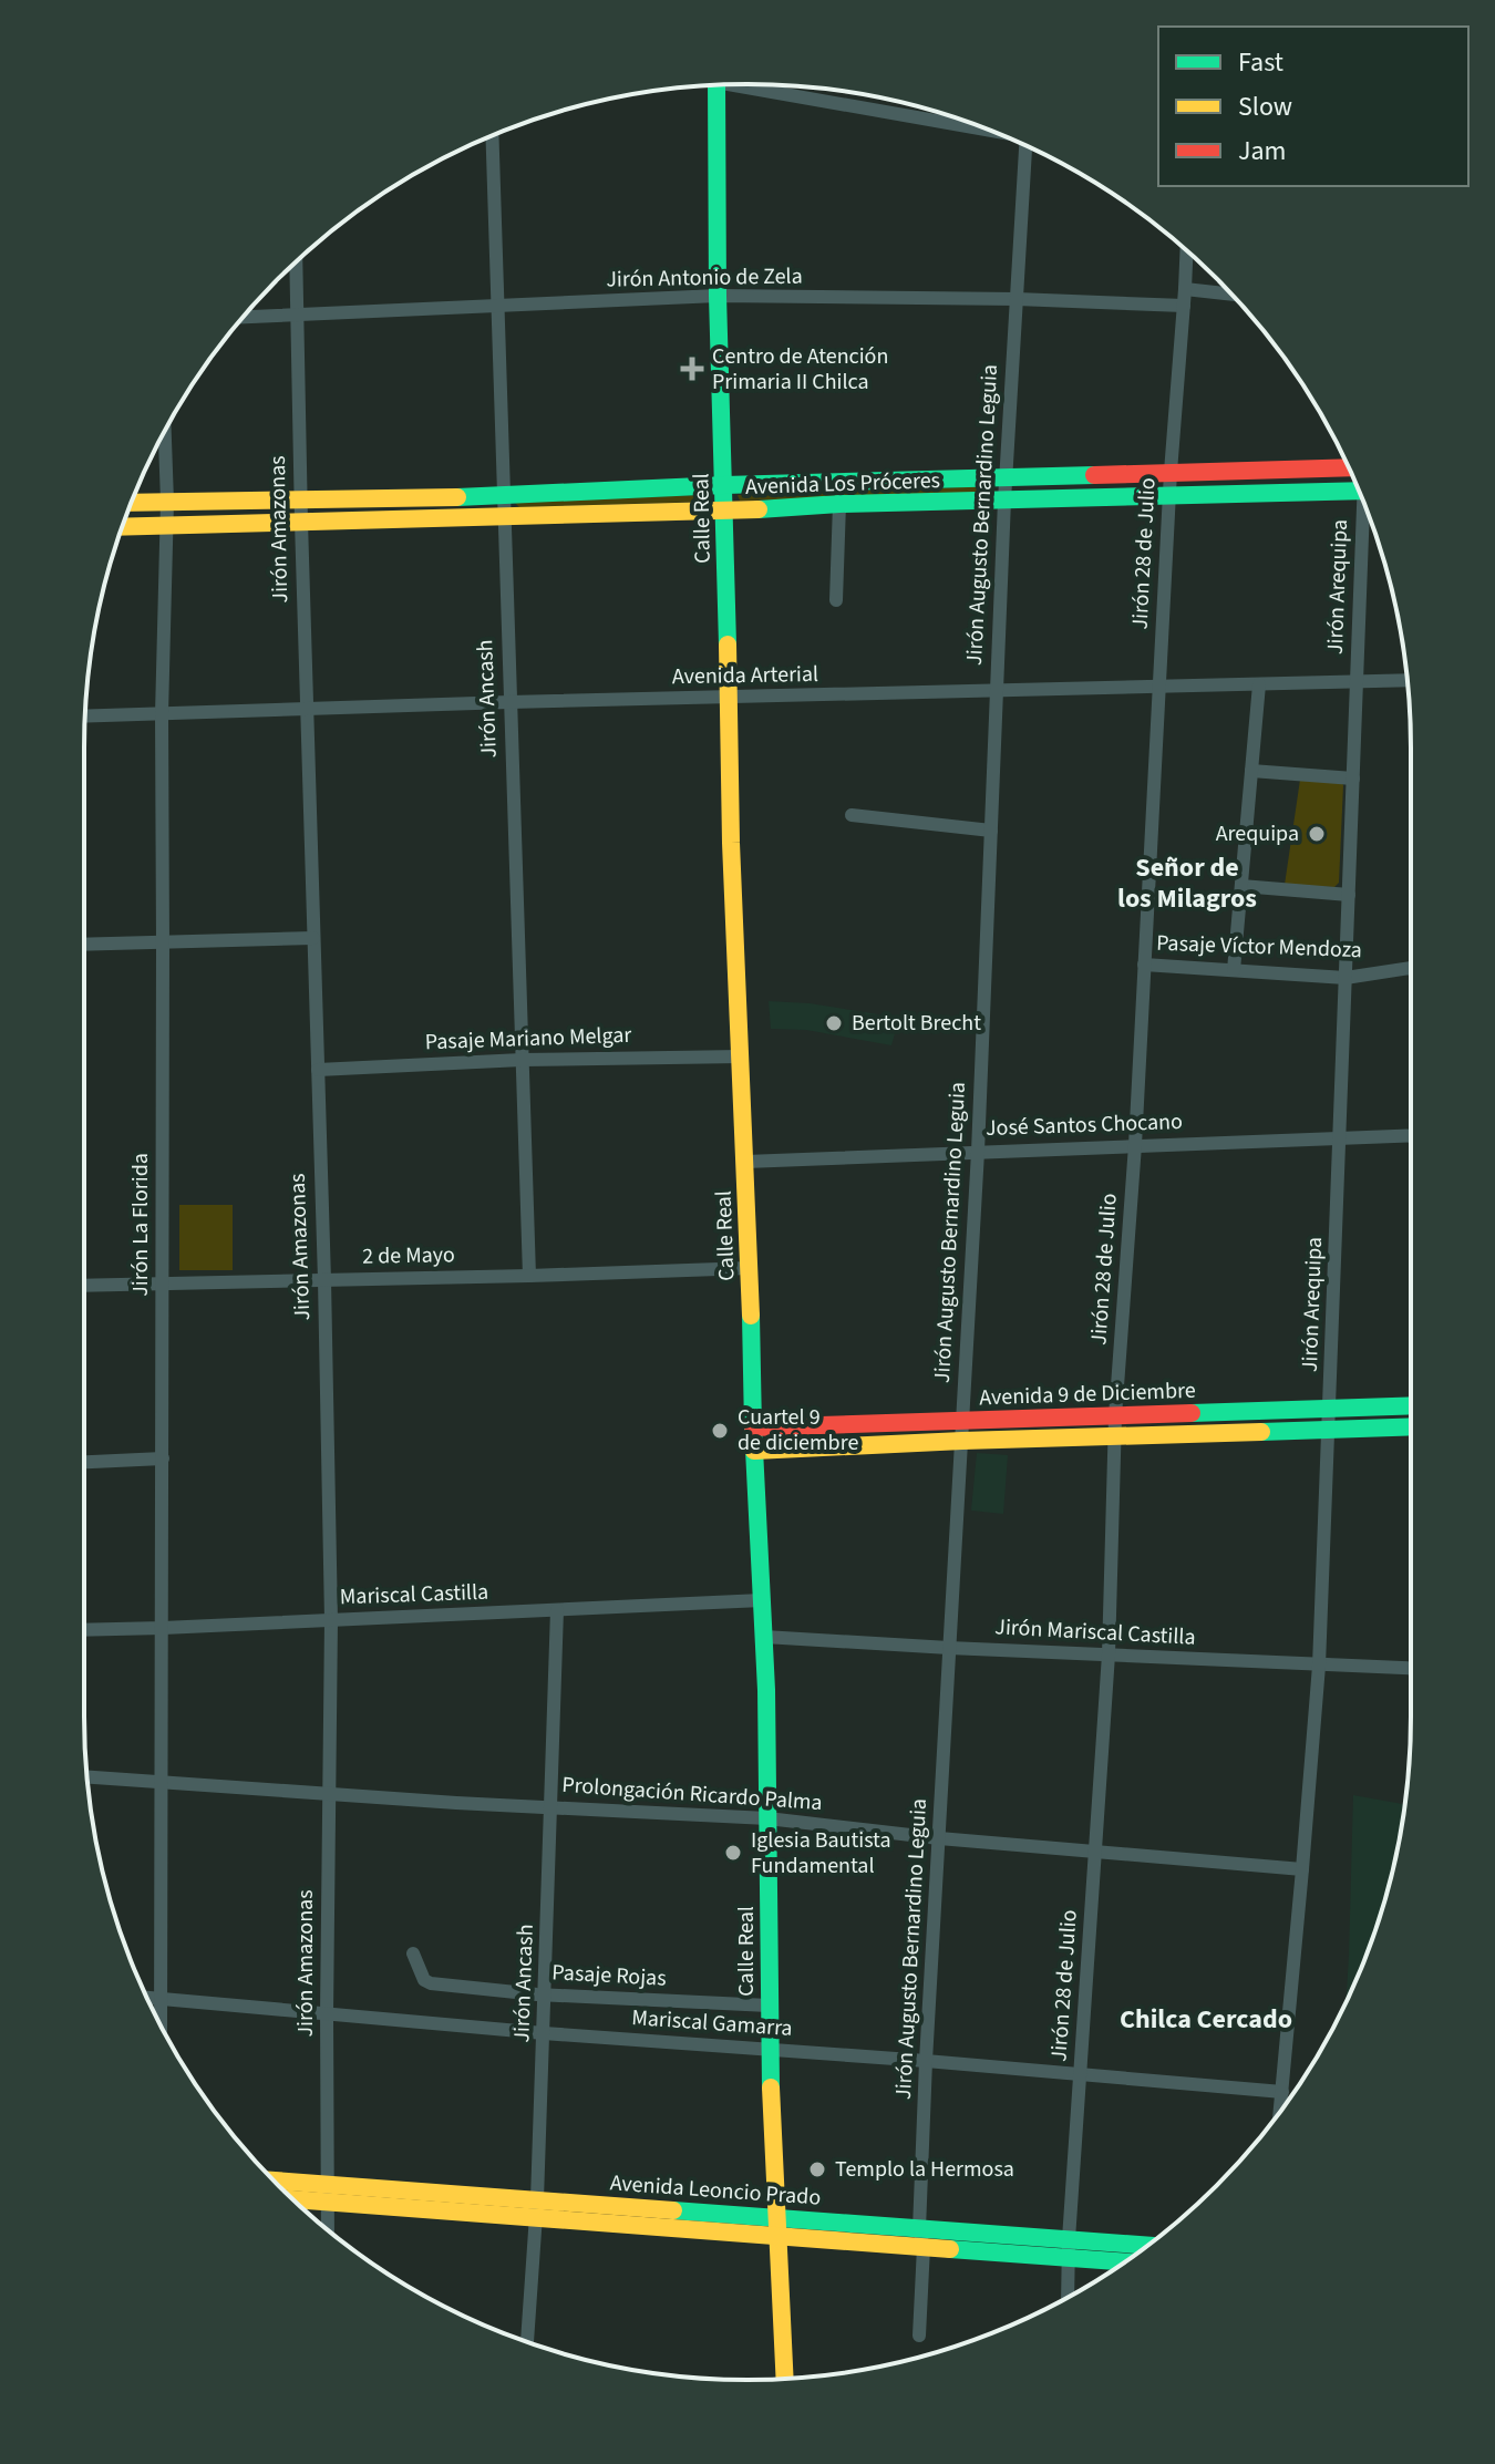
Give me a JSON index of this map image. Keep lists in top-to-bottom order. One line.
{"streets":{"main road":["Avenida Los Próceres","Calle Real","Avenida 9 de Diciembre","Avenida Leoncio Prado"],"street":["Jirón Antonio de Zela","Jirón Augusto Bernardino Leguia","Jirón Amazonas","Jirón 28 de Julio","Jirón Arequipa","Avenida Arterial","Jirón Ancash","Pasaje Víctor Mendoza","Pasaje Mariano Melgar","José Santos Chocano","Jirón La Florida","2 de Mayo","Mariscal Castilla","Jirón Mariscal Castilla","Prolongación Ricardo Palma","Pasaje Rojas","Mariscal Gamarra"]},"crossings":[["Jirón Antonio de Zela","Jirón Augusto Bernardino Leguia"],["Jirón Antonio de Zela","Calle Real"],["Jirón Antonio de Zela","Jirón Amazonas"],["Jirón Antonio de Zela","Jirón 28 de Julio"],["Jirón Antonio de Zela","Jirón Ancash"],["Avenida Los Próceres","Jirón Augusto Bernardino Leguia"],["Avenida Los Próceres","Calle Real"],["Avenida Los Próceres","Jirón Amazonas"],["Avenida Los Próceres","Jirón 28 de Julio"],["Avenida Los Próceres","Jirón Ancash"],["Avenida Los Próceres","Jirón La Florida"],["Jirón Augusto Bernardino Leguia","Avenida Arterial"],["Jirón Augusto Bernardino Leguia","José Santos Chocano"],["Jirón Augusto Bernardino Leguia","Avenida 9 de Diciembre"],["Jirón Augusto Bernardino Leguia","Jirón Mariscal Castilla"],["Jirón Augusto Bernardino Leguia","Prolongación Ricardo Palma"],["Jirón Augusto Bernardino Leguia","Mariscal Gamarra"],["Jirón Augusto Bernardino Leguia","Avenida Leoncio Prado"],["Calle Real","Avenida Arterial"],["Calle Real","Pasaje Mariano Melgar"],["Calle Real","José Santos Chocano"],["Calle Real","2 de Mayo"],["Calle Real","Avenida 9 de Diciembre"],["Calle Real","Mariscal Castilla"],["Calle Real","Jirón Mariscal Castilla"],["Calle Real","Prolongación Ricardo Palma"],["Calle Real","Pasaje Rojas"],["Calle Real","Mariscal Gamarra"],["Calle Real","Avenida Leoncio Prado"],["Jirón Amazonas","Avenida Arterial"],["Jirón Amazonas","Pasaje Mariano Melgar"],["Jirón Amazonas","2 de Mayo"],["Jirón Amazonas","Mariscal Castilla"],["Jirón Amazonas","Prolongación Ricardo Palma"],["Jirón Amazonas","Mariscal Gamarra"],["Jirón Amazonas","Avenida Leoncio Prado"],["Jirón 28 de Julio","Avenida Arterial"],["Jirón 28 de Julio","Pasaje Víctor Mendoza"],["Jirón 28 de Julio","José Santos Chocano"],["Jirón 28 de Julio","Avenida 9 de Diciembre"],["Jirón 28 de Julio","Jirón Mariscal Castilla"],["Jirón 28 de Julio","Prolongación Ricardo Palma"],["Jirón 28 de Julio","Mariscal Gamarra"],["Jirón 28 de Julio","Avenida Leoncio Prado"],["Jirón Arequipa","Avenida Arterial"],["Jirón Arequipa","Pasaje Víctor Mendoza"],["Jirón Arequipa","José Santos Chocano"],["Jirón Arequipa","Avenida 9 de Diciembre"],["Jirón Arequipa","Jirón Mariscal Castilla"],["Jirón Arequipa","Prolongación Ricardo Palma"],["Jirón Arequipa","Mariscal Gamarra"],["Avenida Arterial","Jirón Ancash"],["Avenida Arterial","Jirón La Florida"],["Jirón Ancash","Pasaje Mariano Melgar"],["Jirón Ancash","2 de Mayo"],["Jirón Ancash","Mariscal Castilla"],["Jirón Ancash","Prolongación Ricardo Palma"],["Jirón Ancash","Pasaje Rojas"],["Jirón Ancash","Mariscal Gamarra"],["Jirón Ancash","Avenida Leoncio Prado"],["Jirón La Florida","2 de Mayo"],["Jirón La Florida","Mariscal Castilla"],["Jirón La Florida","Prolongación Ricardo Palma"],["Jirón La Florida","Mariscal Gamarra"]],"districts":["Señor de los Milagros","Chilca Cercado"],"places":{"health":["Centro de Atención Primaria II Chilca"],"other":["Arequipa","Bertolt Brecht","Cuartel 9 de diciembre","Iglesia Bautista Fundamental","Templo la Hermosa"]},"legend":["Fast","Slow","Jam"]}
